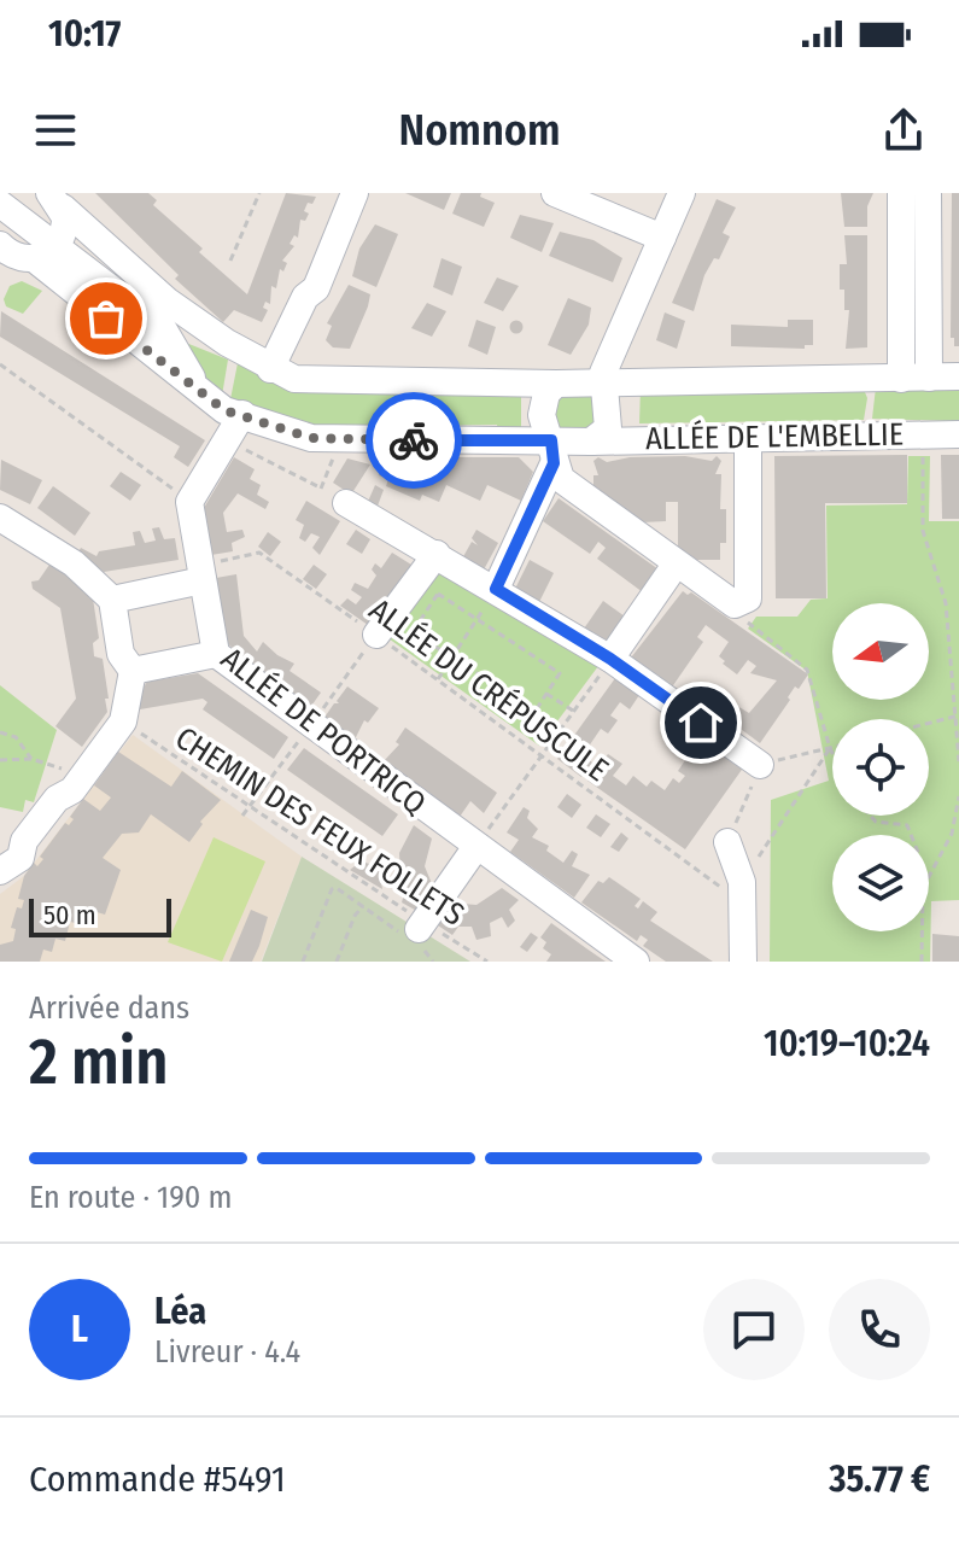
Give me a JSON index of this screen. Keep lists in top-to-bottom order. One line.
{"streets":{"street":["ALLÉE DE L'EMBELLIE","ALLÉE DE PORTRICQ"],"path":["ALLÉE DU CRÉPUSCULE","CHEMIN DES FEUX FOLLETS"]},"crossings":[["ALLÉE DU CRÉPUSCULE","ALLÉE DE PORTRICQ"]],"scale_bar":"50 m","north":"left","page":{"status":"10:17","header":"Nomnom","scale":"50 m","heading":["2 min","Arrivée dans","10:19–10:24"],"panel":["Léa","Livreur · 4.4","Commande #5491","35.77 €"],"bar":"En route · 190 m","round":"L"}}
